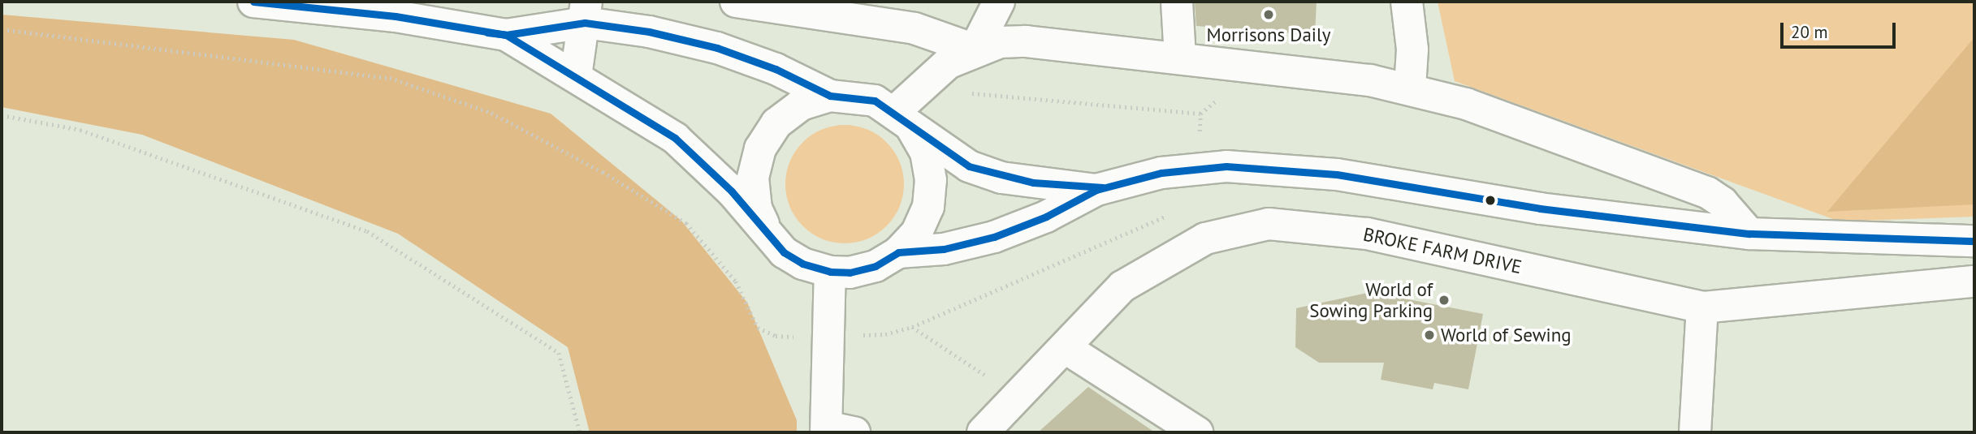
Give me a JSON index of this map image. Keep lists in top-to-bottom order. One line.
{"streets":{"main road":["BROKE FARM DRIVE"]},"places":["Morrisons Daily","World of Sowing Parking","World of Sewing"],"scale_bar":"20 m"}
